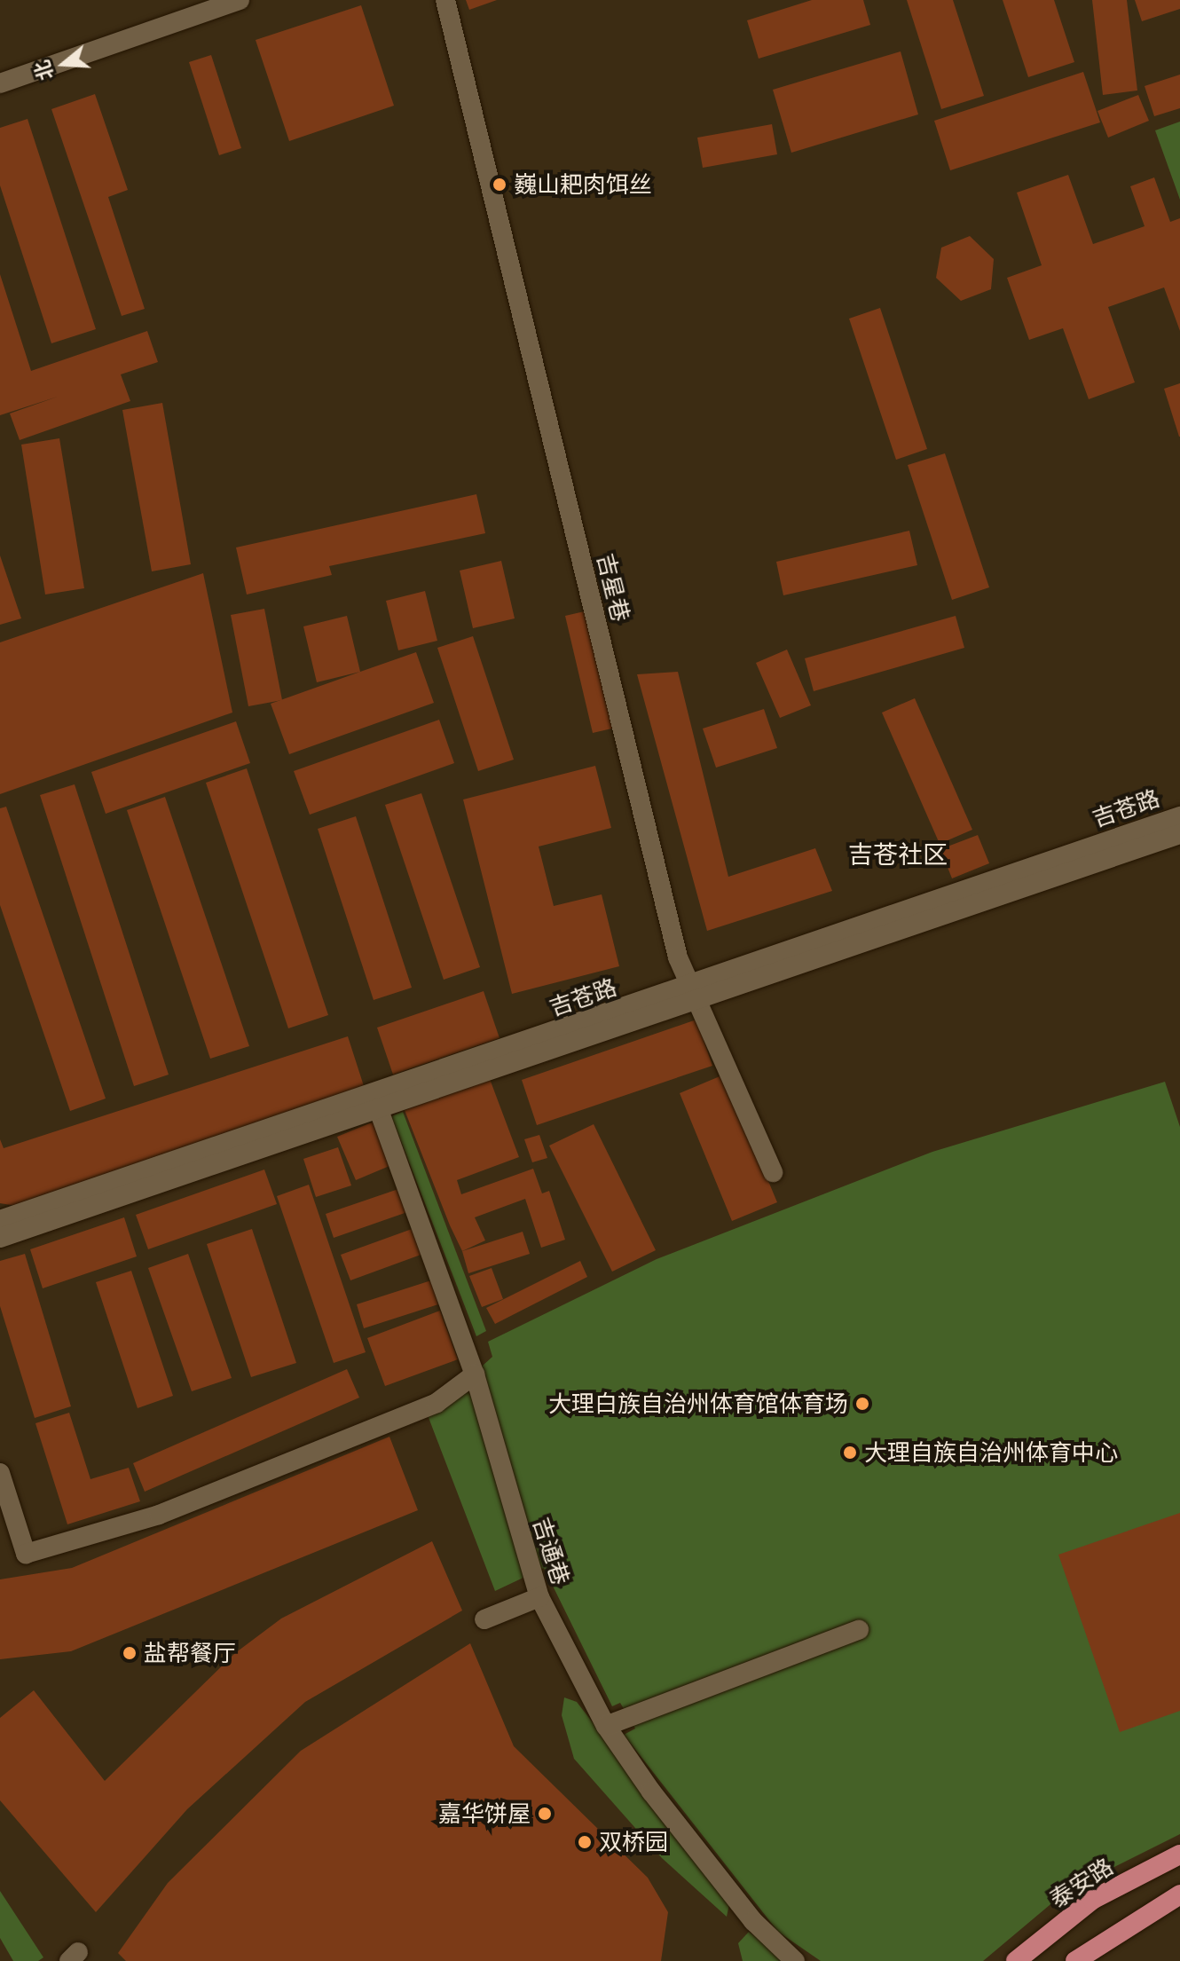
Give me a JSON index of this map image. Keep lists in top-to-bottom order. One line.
{"streets":{"main road":["泰安路"],"street":["吉星巷","吉苍路","吉通巷"]},"crossings":[["吉星巷","吉苍路"],["吉苍路","吉通巷"]],"districts":["吉苍社区"],"places":["巍山耙肉饵丝","大理白族自治州体育馆体育场","大理自族自治州体育中心","盐帮餐厅","嘉华饼屋","双桥园"],"north":"left"}
